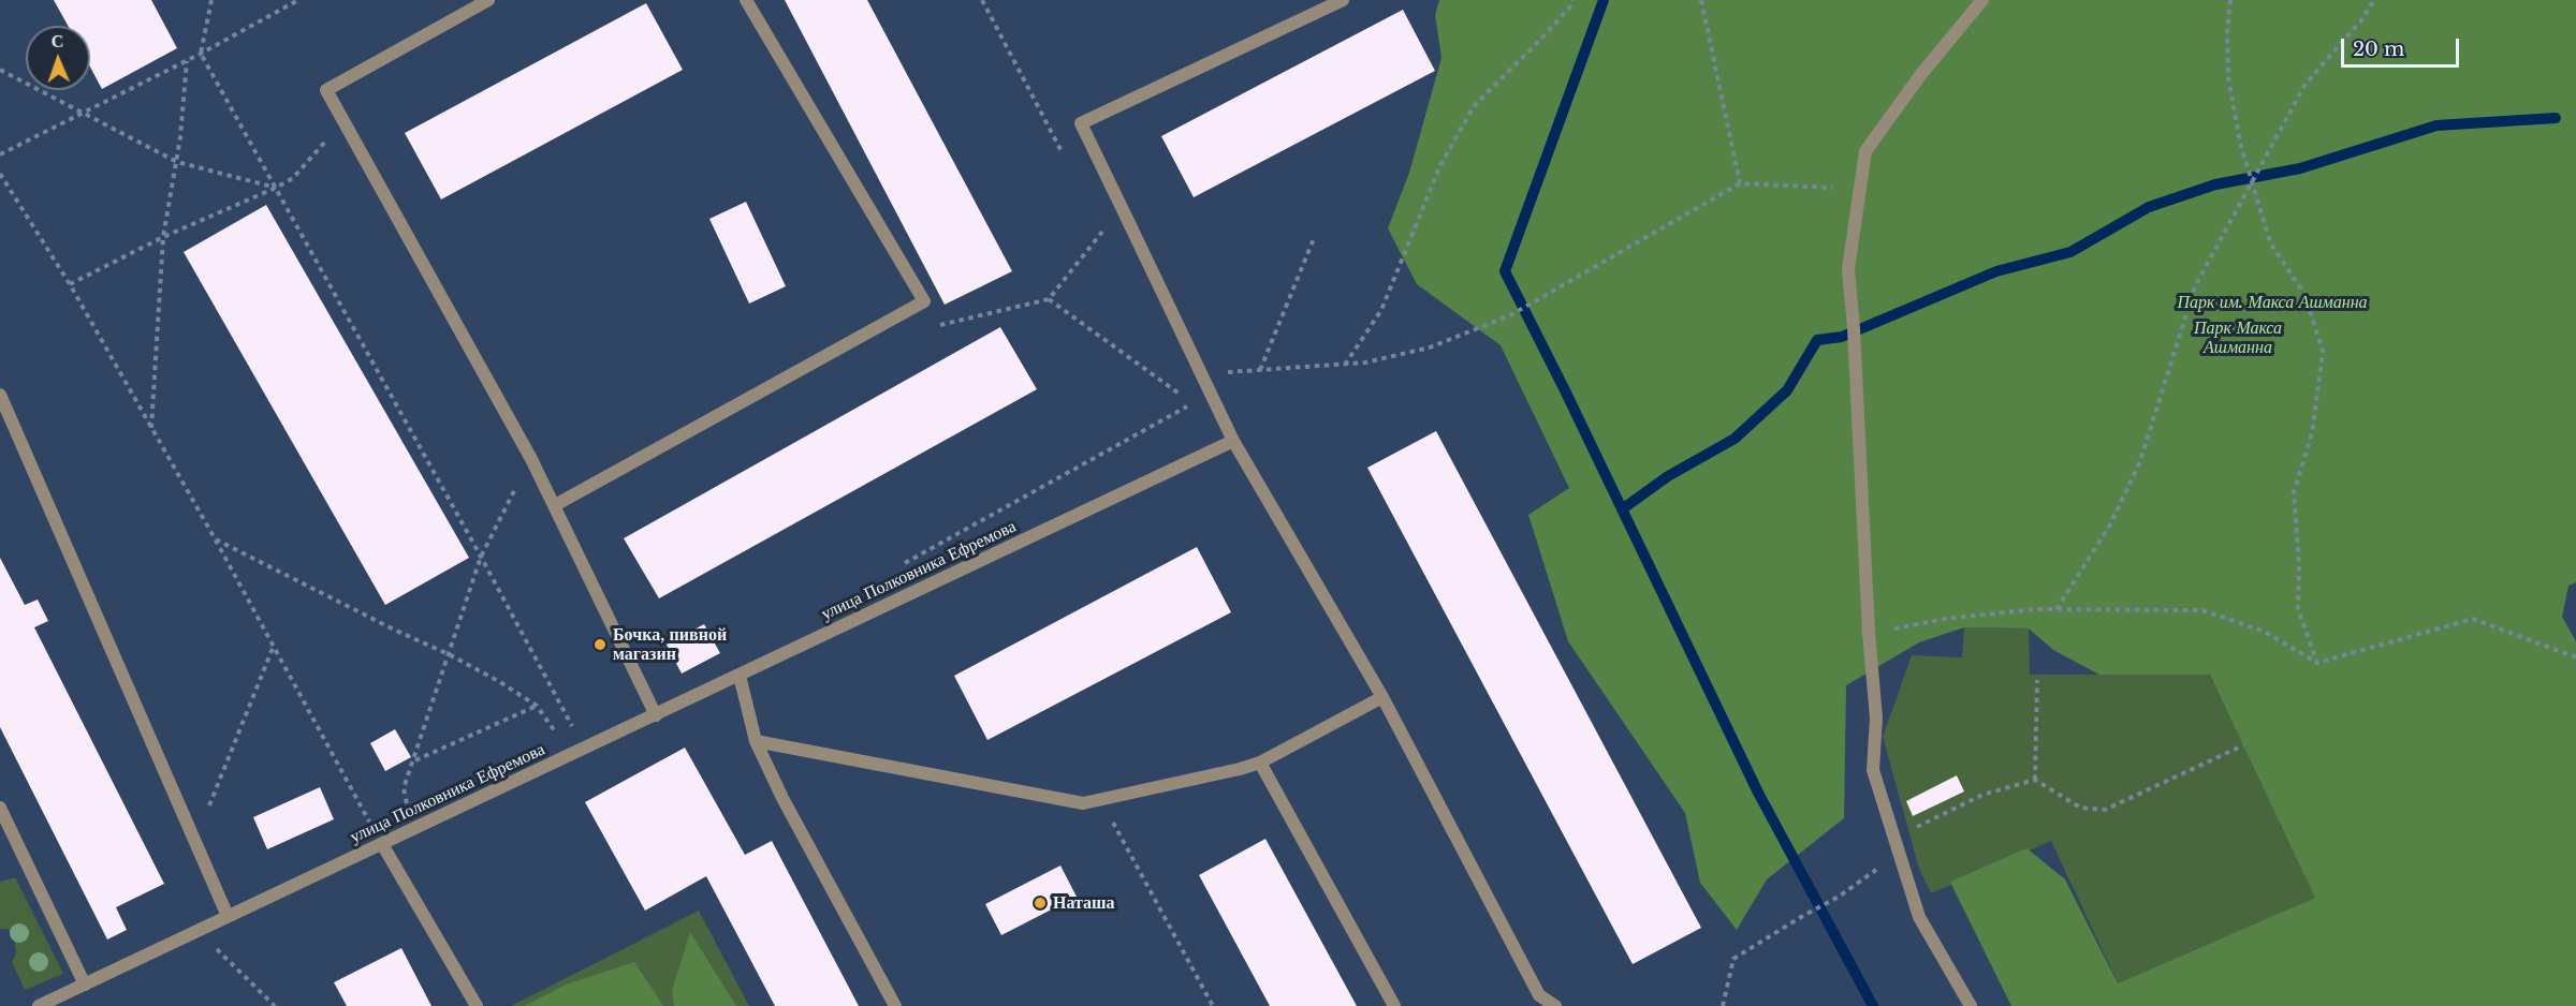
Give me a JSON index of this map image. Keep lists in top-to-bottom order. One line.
{"streets":{"street":["улица Полковника Ефремова"]},"parks":["Парк им. Макса Ашманна","Парк Макса Ашманна"],"places":["Бочка, пивной магазин","Наташа"],"scale_bar":"20 m","north":"top"}
